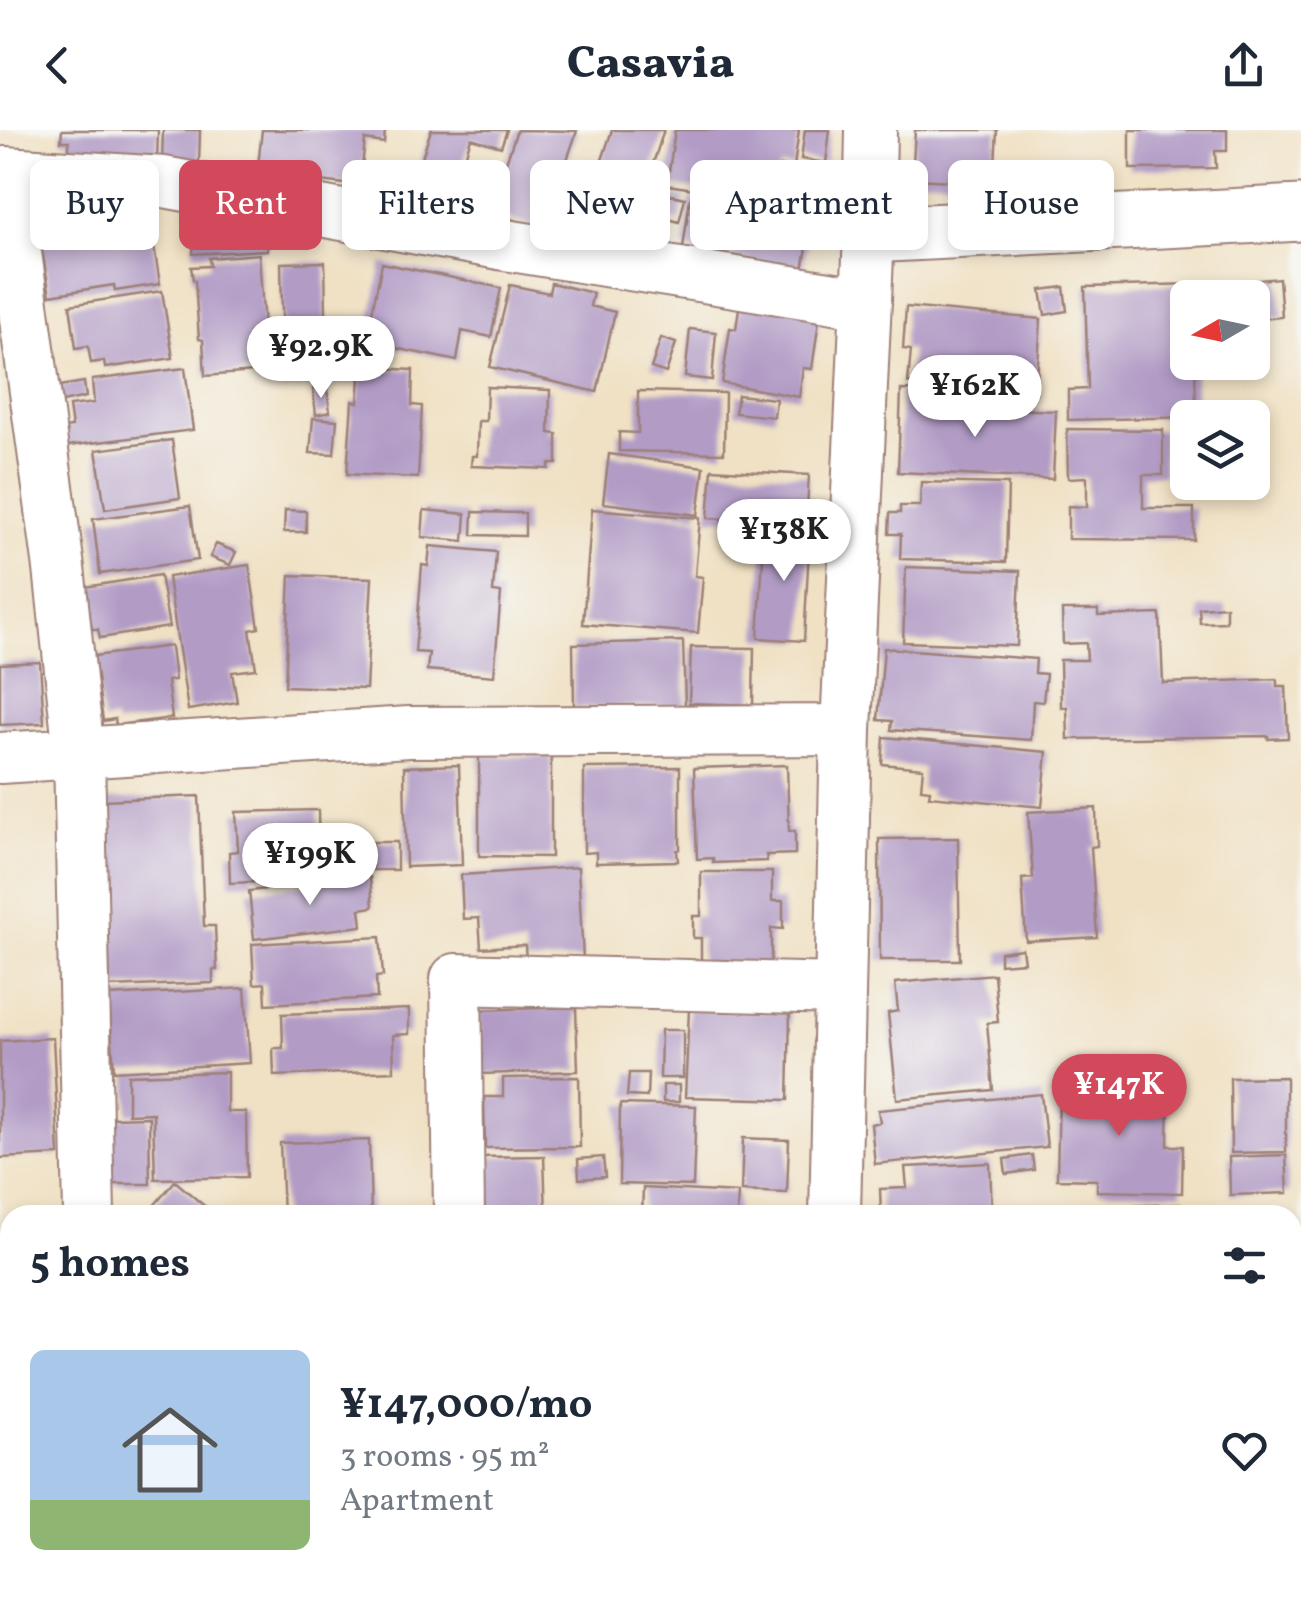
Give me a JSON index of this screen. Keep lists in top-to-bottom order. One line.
{"north":"left","page":{"header":"Casavia","chip":["Buy","Rent","Filters","New","Apartment","House"],"price":["¥92.9K","¥162K","¥138K","¥199K","¥147K"],"heading":"5 homes","list":[{"name":"¥147,000/mo","note":"3 rooms · 95 m² · Apartment"}]}}
